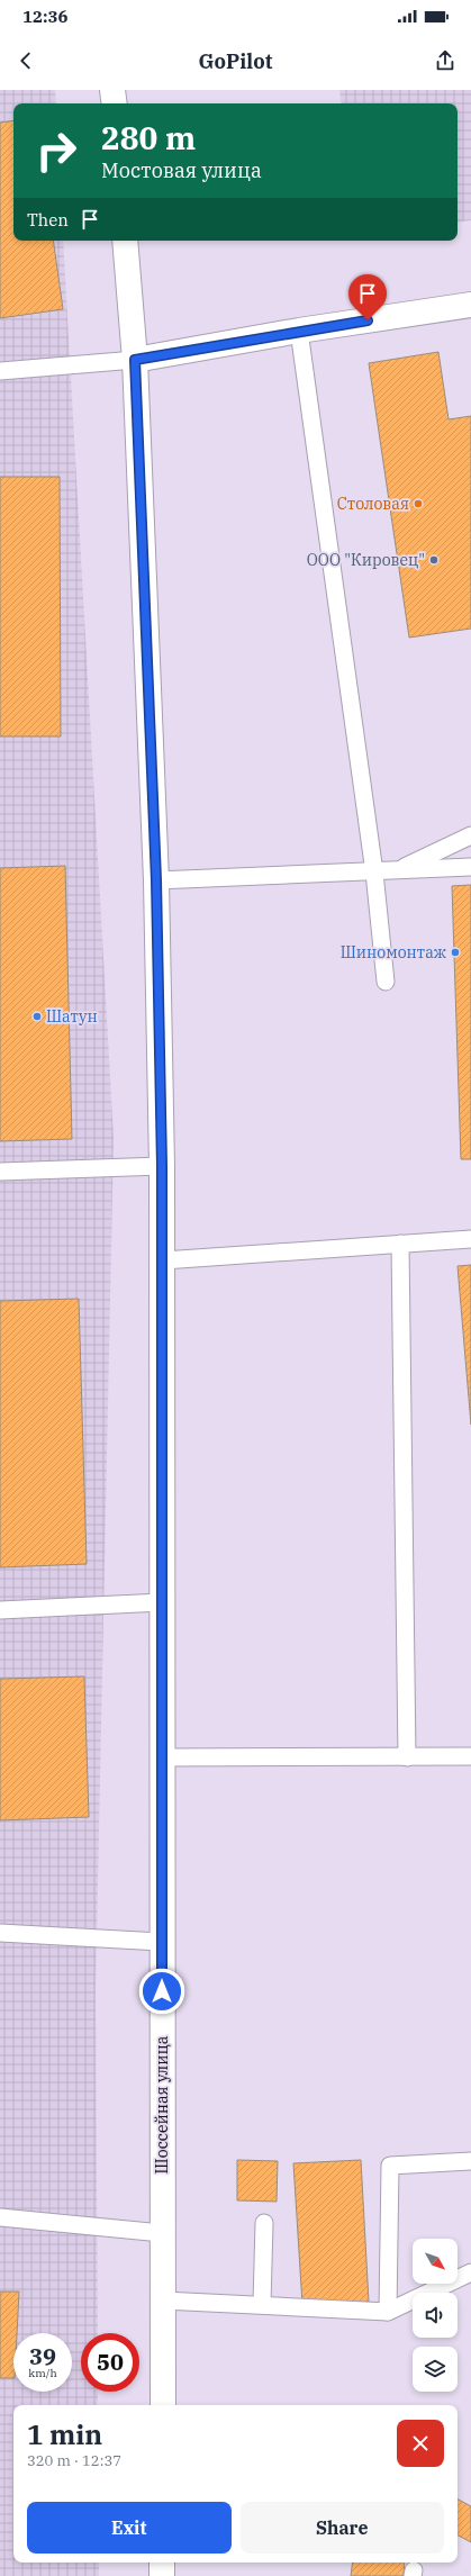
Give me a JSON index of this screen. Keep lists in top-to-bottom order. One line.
{"streets":{"main road":["Шоссейная улица"]},"places":["Столовая","ООО \"Кировец\"","Шиномонтаж","Шатун"],"north":"bottom right","page":{"status":"12:36","header":"GoPilot","turn":["280 m","Мостовая улица"],"then":"Then","speed":"39 km/h","limit":"50","heading":["1 min","320 m · 12:37"],"buttons":["Exit","Share"]}}
